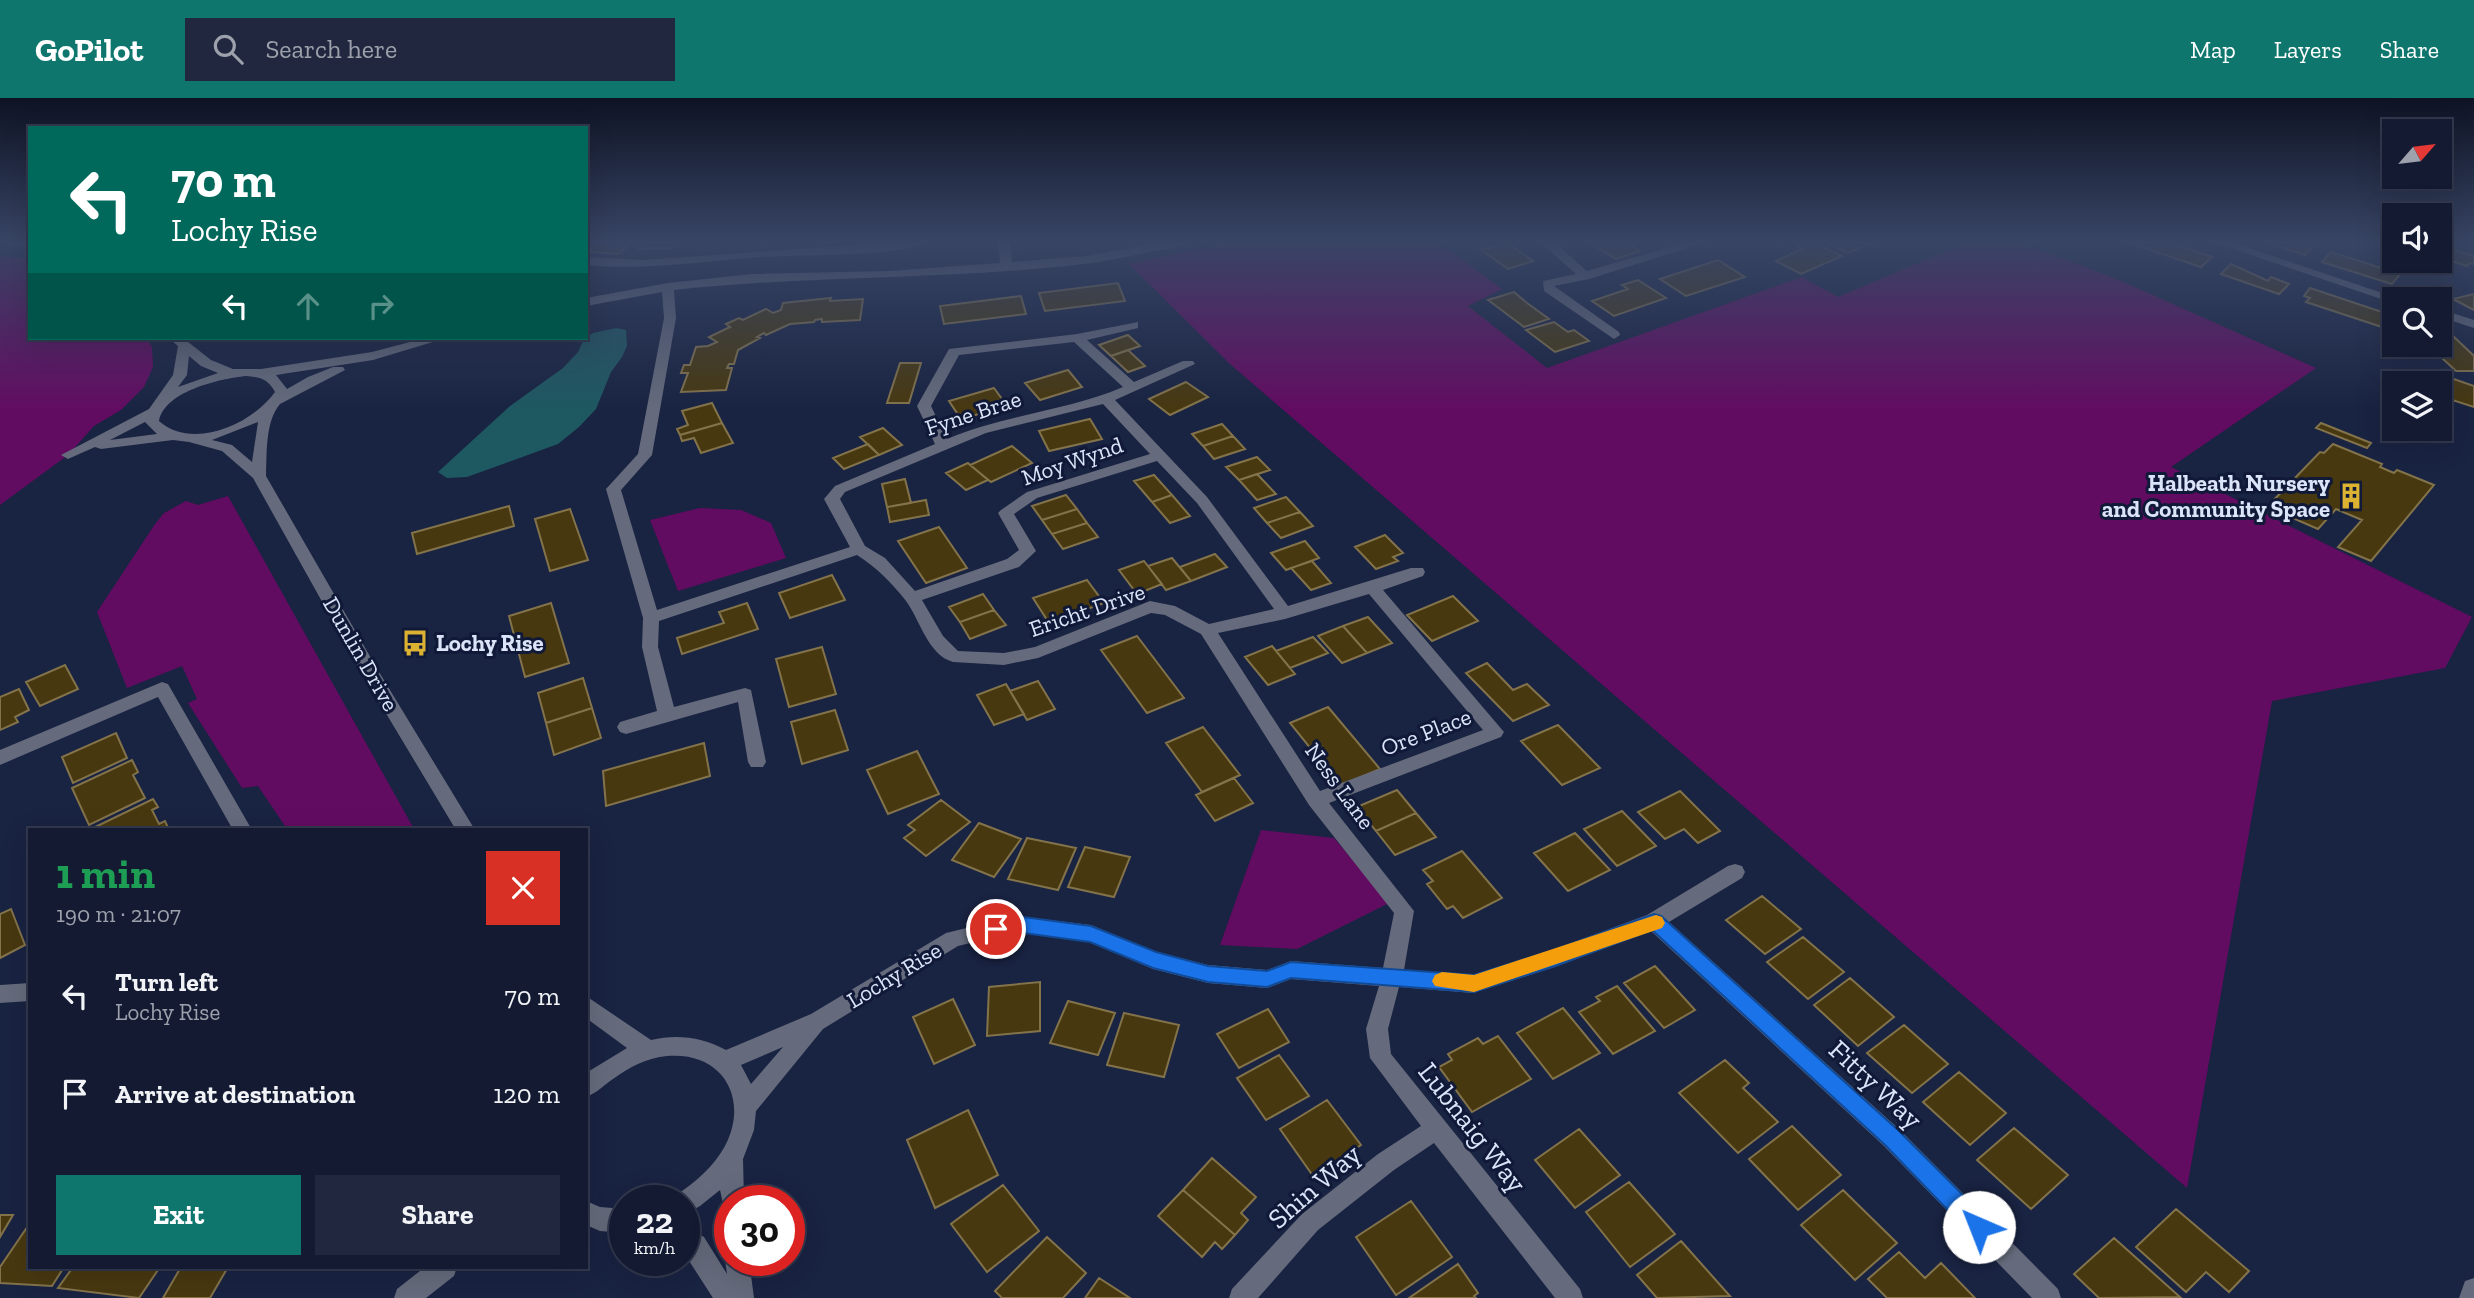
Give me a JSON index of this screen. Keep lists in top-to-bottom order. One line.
{"streets":{"street":["Fyne Brae","Moy Wynd","Ericht Drive","Dunlin Drive","Ore Place","Ness Lane","Lochy Rise","Fitty Way","Lubnaig Way","Shin Way"]},"crossings":[["Fyne Brae","Moy Wynd"],["Fyne Brae","Ericht Drive"],["Moy Wynd","Ericht Drive"],["Ericht Drive","Ness Lane"],["Ore Place","Ness Lane"],["Ness Lane","Lochy Rise"],["Ness Lane","Lubnaig Way"],["Lochy Rise","Fitty Way"],["Lochy Rise","Lubnaig Way"],["Lubnaig Way","Shin Way"]],"places":{"building":["Halbeath Nursery and Community Space"],"bus stop":["Lochy Rise"]},"north":"top right","page":{"header":"GoPilot","search":"Search here","nav":["Map","Layers","Share"],"turn":["70 m","Lochy Rise"],"heading":["1 min","190 m · 21:07"],"list":[{"name":"Turn left","note":"Lochy Rise","value":"70 m"},{"name":"Arrive at destination","value":"120 m"}],"buttons":["Exit","Share"],"speed":"22 km/h","limit":"30"}}
